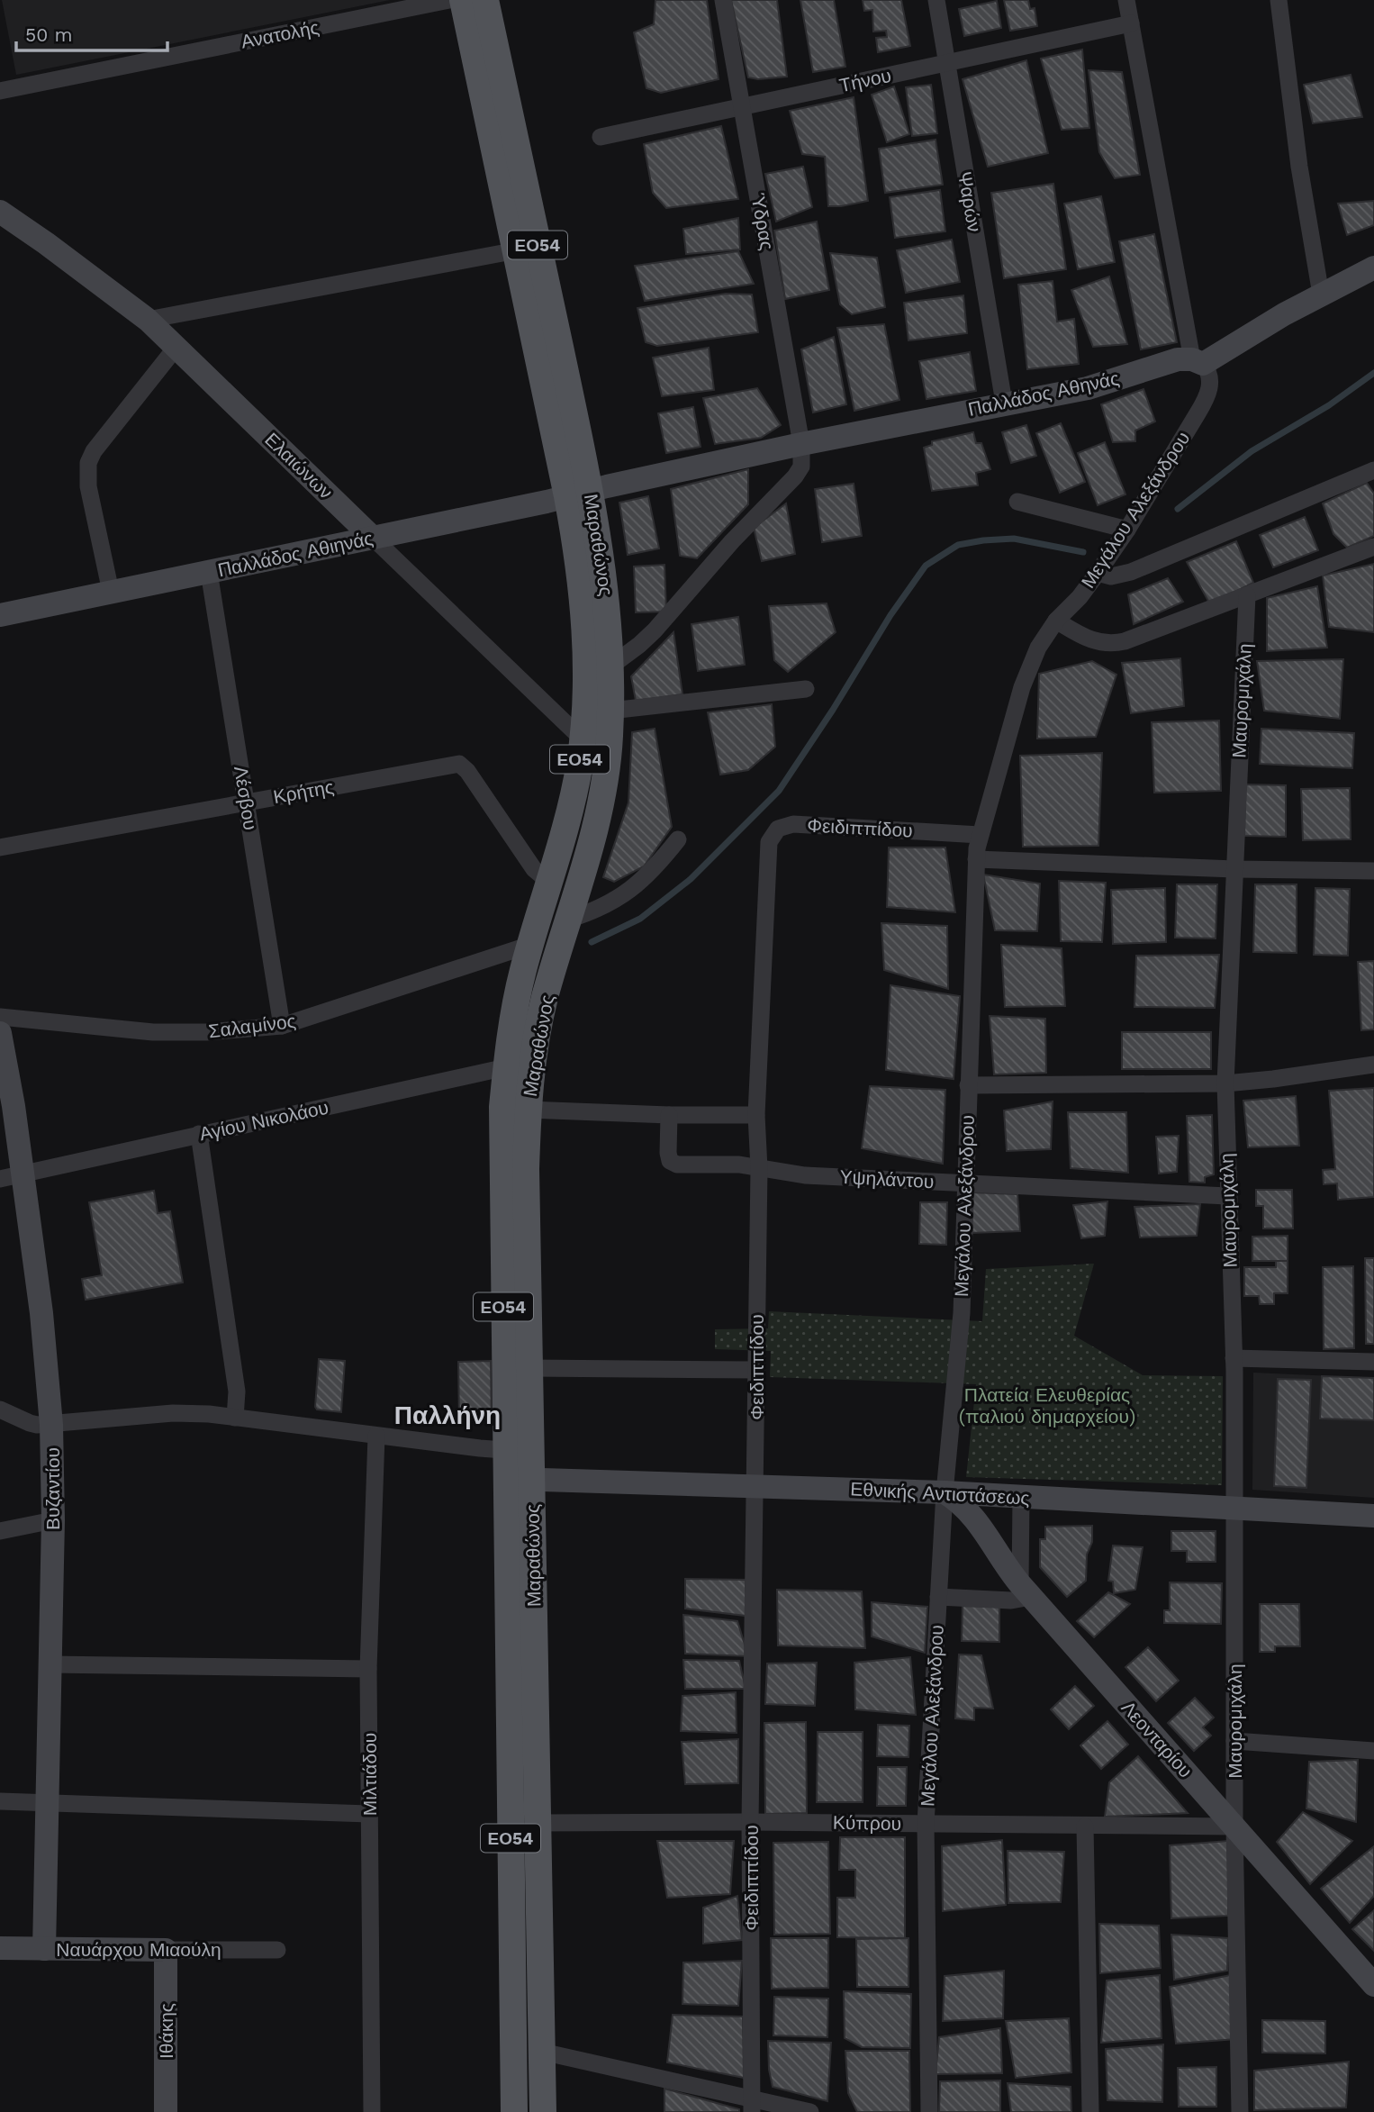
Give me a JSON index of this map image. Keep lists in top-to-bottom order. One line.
{"streets":{"main road":["ΕΟ54","Μαραθώνος"],"street":["Ανατολής","Τήνου","Ψαρών","Ύδρας","Παλλάδος Αθηνάς","Ελαιώνων","Μεγάλου Αλεξάνδρου","Παλλάδος Αθιηνάς","Μαυρομιχάλη","Κρήτης","Λέσβου","Φειδιππίδου","Σαλαμίνος","Αγίου Νικολάου","Υψηλάντου","Βυζαντίου","Εθνικής Αντιστάσεως","Λεονταρίου","Μιλτιάδου","Κύπρου","Ναυάρχου Μιαούλη","Ιθάκης"]},"crossings":[["Τήνου","Ψαρών"],["Τήνου","Ύδρας"],["Τήνου","Μεγάλου Αλεξάνδρου"],["Ψαρών","Παλλάδος Αθηνάς"],["Ύδρας","Παλλάδος Αθηνάς"],["Παλλάδος Αθηνάς","Μεγάλου Αλεξάνδρου"],["Παλλάδος Αθηνάς","Μαραθώνος"],["Παλλάδος Αθηνάς","Παλλάδος Αθιηνάς"],["Ελαιώνων","Μαραθώνος"],["Ελαιώνων","Παλλάδος Αθιηνάς"],["Μεγάλου Αλεξάνδρου","Φειδιππίδου"],["Μεγάλου Αλεξάνδρου","Υψηλάντου"],["Μεγάλου Αλεξάνδρου","Εθνικής Αντιστάσεως"],["Μεγάλου Αλεξάνδρου","Λεονταρίου"],["Μεγάλου Αλεξάνδρου","Κύπρου"],["Μαραθώνος","Παλλάδος Αθιηνάς"],["Μαραθώνος","Κρήτης"],["Μαραθώνος","Σαλαμίνος"],["Μαραθώνος","Αγίου Νικολάου"],["Μαραθώνος","Εθνικής Αντιστάσεως"],["Μαραθώνος","Κύπρου"],["Παλλάδος Αθιηνάς","Λέσβου"],["Μαυρομιχάλη","Υψηλάντου"],["Μαυρομιχάλη","Εθνικής Αντιστάσεως"],["Μαυρομιχάλη","Λεονταρίου"],["Μαυρομιχάλη","Κύπρου"],["Κρήτης","Λέσβου"],["Λέσβου","Σαλαμίνος"],["Φειδιππίδου","Υψηλάντου"],["Φειδιππίδου","Εθνικής Αντιστάσεως"],["Φειδιππίδου","Κύπρου"],["Αγίου Νικολάου","Βυζαντίου"],["Βυζαντίου","Ναυάρχου Μιαούλη"],["Εθνικής Αντιστάσεως","Λεονταρίου"],["Λεονταρίου","Κύπρου"],["Ναυάρχου Μιαούλη","Ιθάκης"]],"districts":["Παλλήνη"],"parks":["Πλατεία Ελευθερίας (παλιού δημαρχείου)"],"scale_bar":"50 m"}
